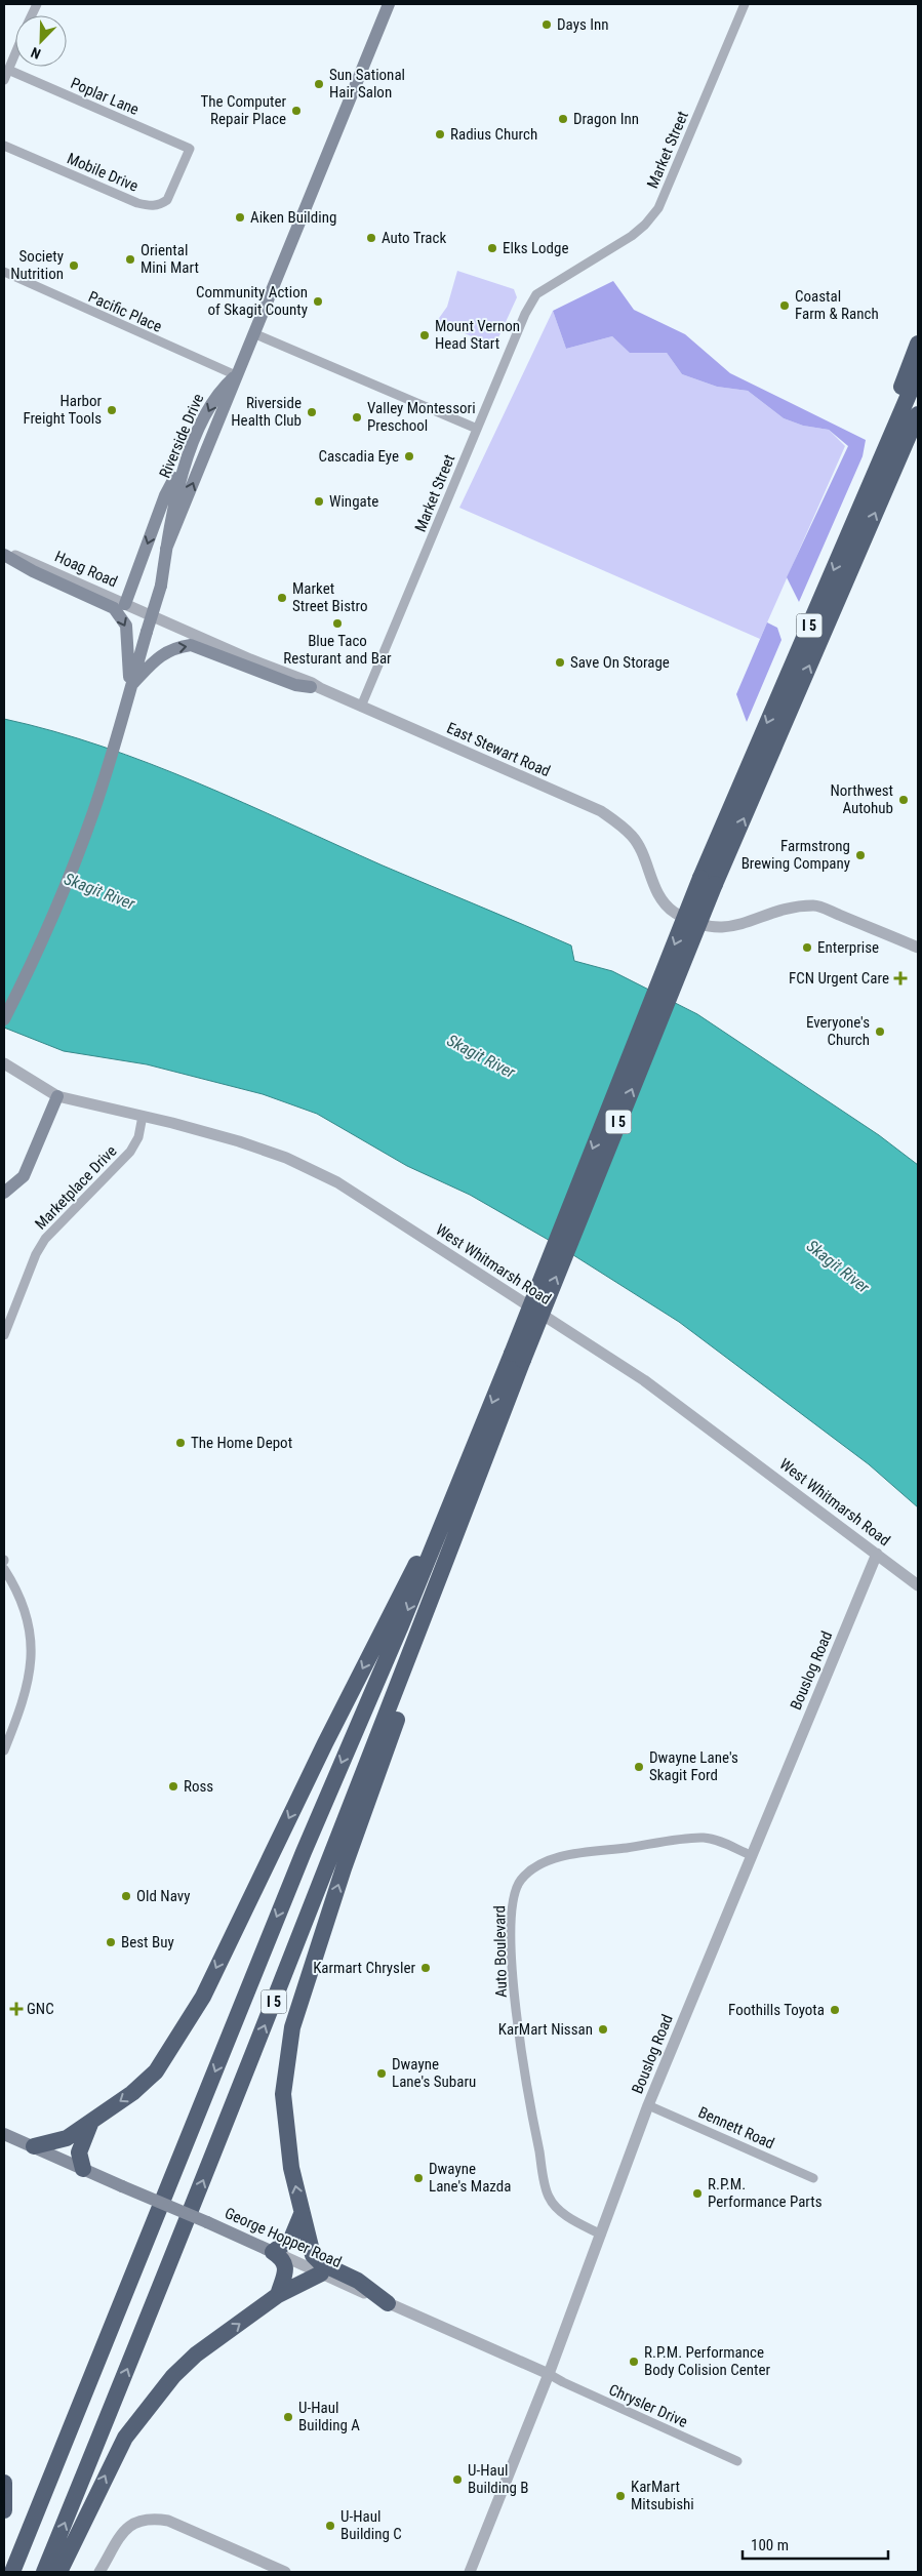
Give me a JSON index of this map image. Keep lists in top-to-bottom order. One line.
{"streets":{"highway":["I 5"],"main road":["Riverside Drive","George Hopper Road"],"street":["Poplar Lane","Market Street","Mobile Drive","Pacific Place","Hoag Road","East Stewart Road","Marketplace Drive","West Whitmarsh Road","Bouslog Road","Auto Boulevard","Bennett Road","Chrysler Drive"]},"crossings":[["Poplar Lane","Mobile Drive"],["Market Street","East Stewart Road"],["Pacific Place","Riverside Drive"],["Hoag Road","East Stewart Road"],["Marketplace Drive","West Whitmarsh Road"],["West Whitmarsh Road","Bouslog Road"],["Bouslog Road","Auto Boulevard"],["Bouslog Road","Bennett Road"],["Bouslog Road","George Hopper Road"],["Bouslog Road","Chrysler Drive"],["George Hopper Road","Chrysler Drive"]],"water":["Skagit River"],"places":{"other":["Days Inn","Sun Sational Hair Salon","The Computer Repair Place","Dragon Inn","Radius Church","Aiken Building","Auto Track","Elks Lodge","Oriental Mini Mart","Society Nutrition","Community Action of Skagit County","Coastal Farm & Ranch","Mount Vernon Head Start","Harbor Freight Tools","Riverside Health Club","Valley Montessori Preschool","Cascadia Eye","Wingate","Market Street Bistro","Blue Taco Resturant and Bar","Save On Storage","Northwest Autohub","Farmstrong Brewing Company","Enterprise","Everyone's Church","The Home Depot","Dwayne Lane's Skagit Ford","Ross","Old Navy","Best Buy","Karmart Chrysler","Foothills Toyota","KarMart Nissan","Dwayne Lane's Subaru","Dwayne Lane's Mazda","R.P.M. Performance Parts","R.P.M. Performance Body Colision Center","U-Haul Building A","U-Haul Building B","KarMart Mitsubishi","U-Haul Building C"],"health":["FCN Urgent Care","GNC"]},"scale_bar":"100 m","north":"bottom left"}
